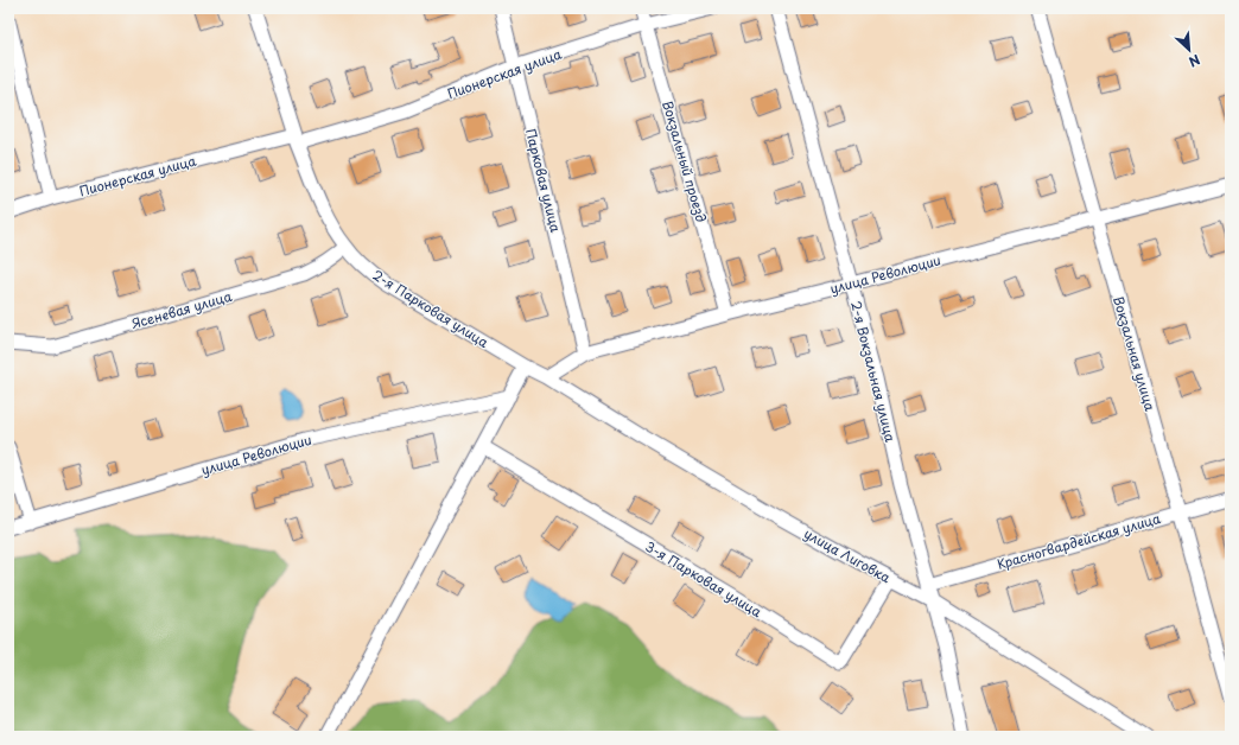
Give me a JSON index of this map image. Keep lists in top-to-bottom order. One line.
{"streets":{"street":["Пионерская улица","Вокзальный проезд","Парковая улица","улица Революции","2-я Парковая улица","Ясеневая улица","Вокзальная улица","2-я Вокзальная улица","Красногвардейская улица","улица Лиговка","3-я Парковая улица"]},"crossings":[["Пионерская улица","Вокзальный проезд"],["Пионерская улица","Парковая улица"],["Пионерская улица","2-я Парковая улица"],["Вокзальный проезд","улица Революции"],["Парковая улица","улица Революции"],["улица Революции","2-я Парковая улица"],["улица Революции","Вокзальная улица"],["улица Революции","2-я Вокзальная улица"],["улица Революции","улица Лиговка"],["2-я Парковая улица","Ясеневая улица"],["2-я Парковая улица","улица Лиговка"],["Вокзальная улица","Красногвардейская улица"],["2-я Вокзальная улица","Красногвардейская улица"],["2-я Вокзальная улица","улица Лиговка"],["улица Лиговка","3-я Парковая улица"]],"north":"bottom right"}
